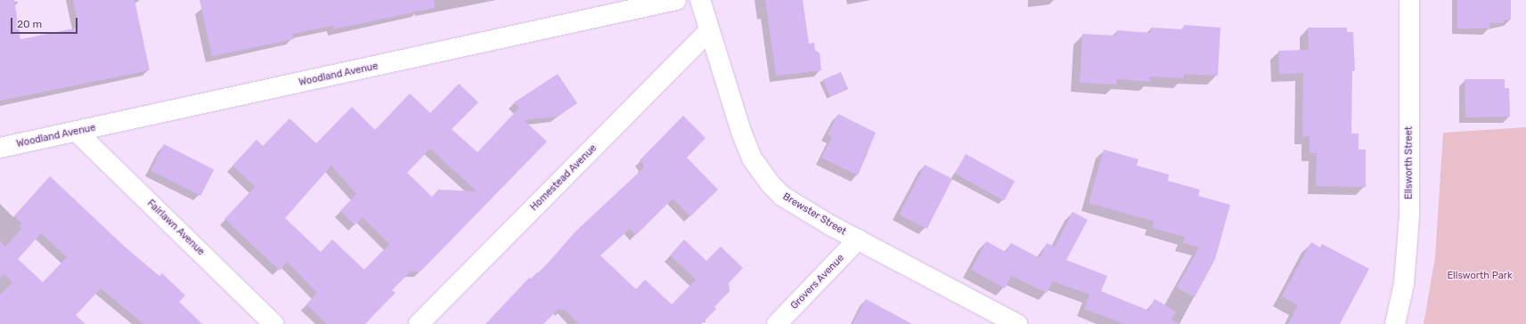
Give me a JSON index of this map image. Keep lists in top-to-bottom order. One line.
{"streets":{"street":["Woodland Avenue","Ellsworth Street","Homestead Avenue","Brewster Street","Fairlawn Avenue","Grovers Avenue"]},"crossings":[["Woodland Avenue","Fairlawn Avenue"],["Homestead Avenue","Brewster Street"],["Brewster Street","Grovers Avenue"]],"parks":["Ellsworth Park"],"scale_bar":"20 m"}
